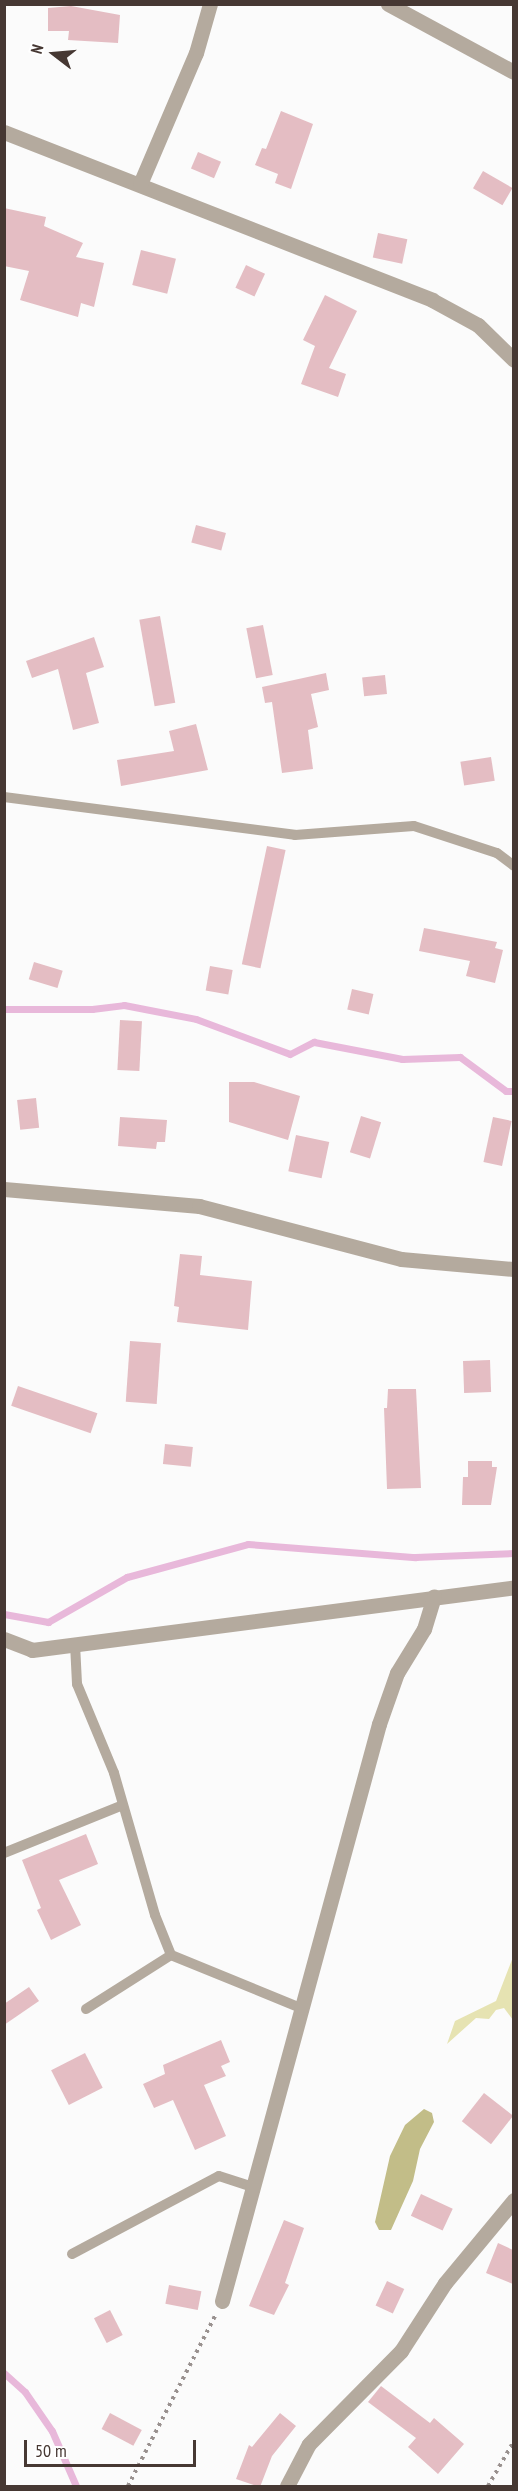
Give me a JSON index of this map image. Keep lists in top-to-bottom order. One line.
{"scale_bar":"50 m","north":"left"}
